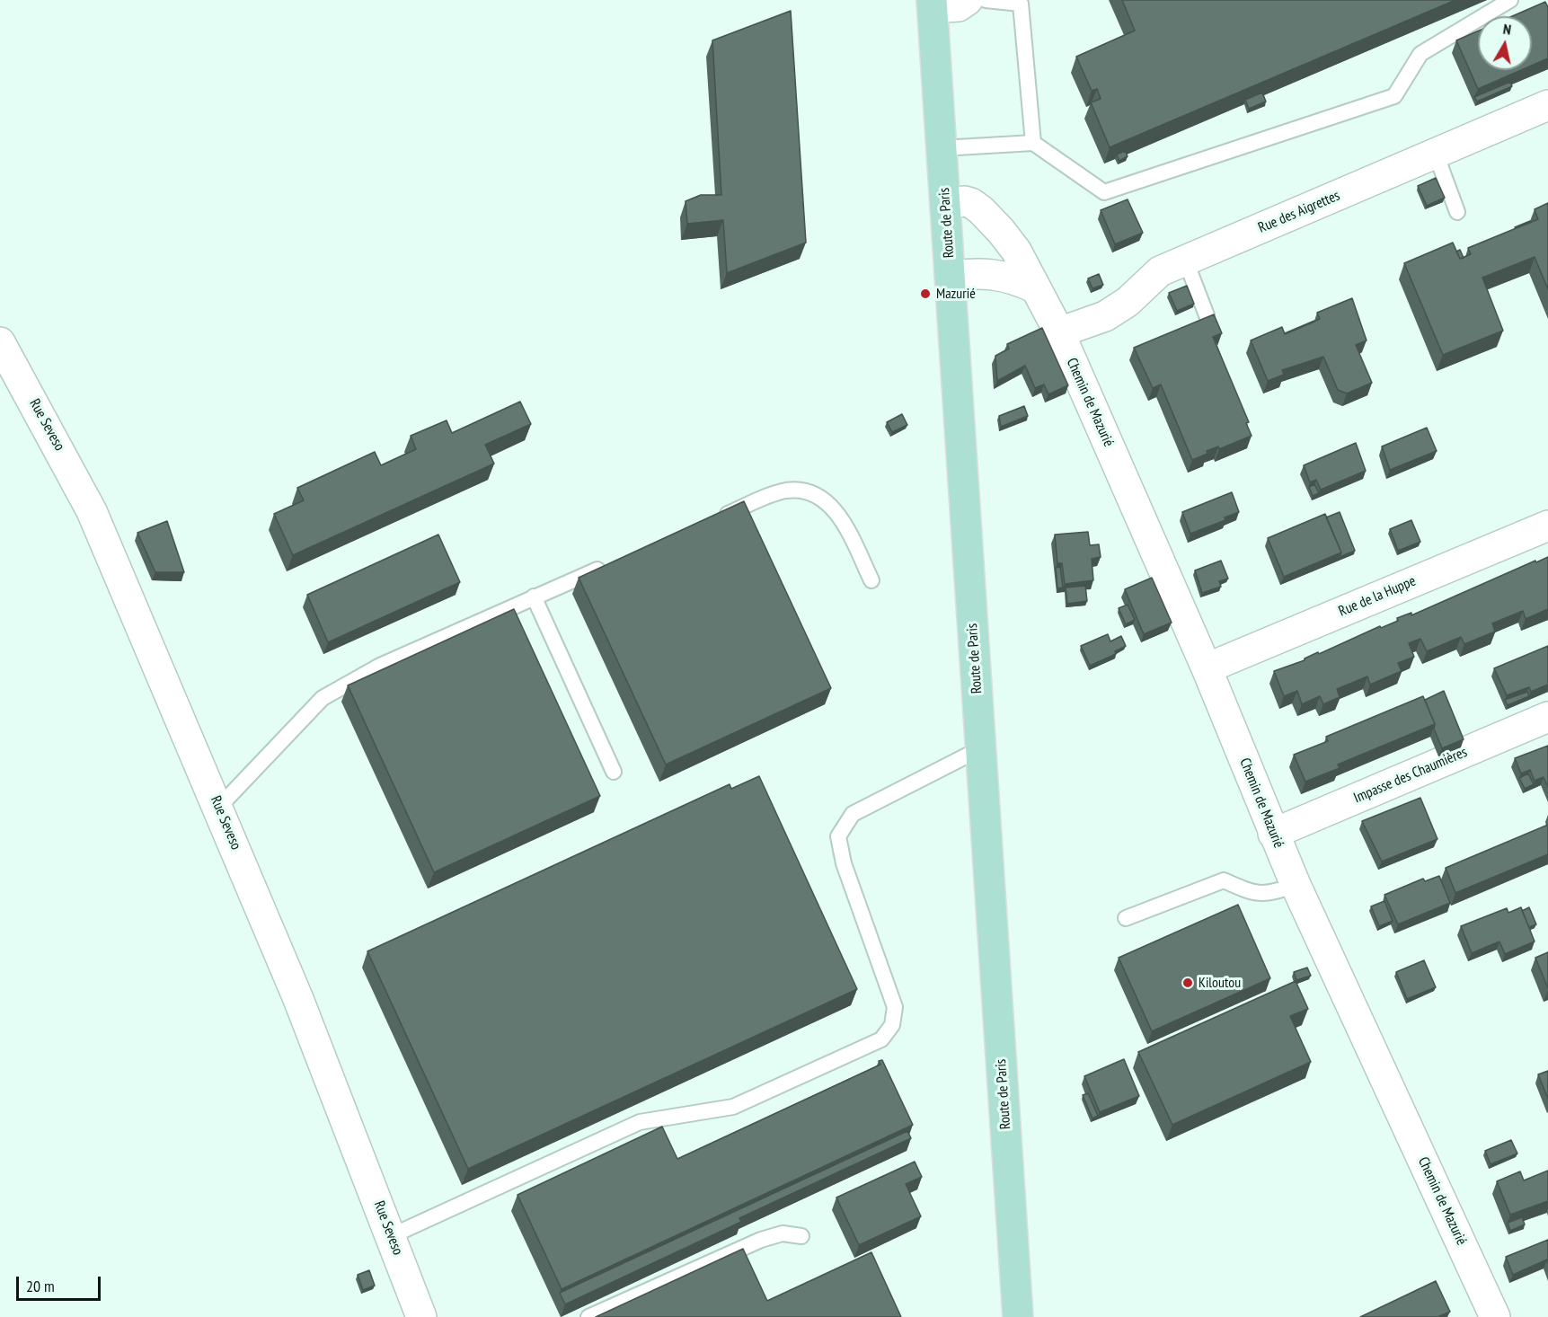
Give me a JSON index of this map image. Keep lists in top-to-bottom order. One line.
{"streets":{"main road":["Route de Paris"],"street":["Rue des Aigrettes","Chemin de Mazurié","Rue Seveso","Rue de la Huppe","Impasse des Chaumières"]},"crossings":[["Rue des Aigrettes","Chemin de Mazurié"],["Route de Paris","Chemin de Mazurié"],["Chemin de Mazurié","Rue de la Huppe"],["Chemin de Mazurié","Impasse des Chaumières"]],"places":["Mazurié","Kiloutou"],"scale_bar":"20 m","north":"top"}
